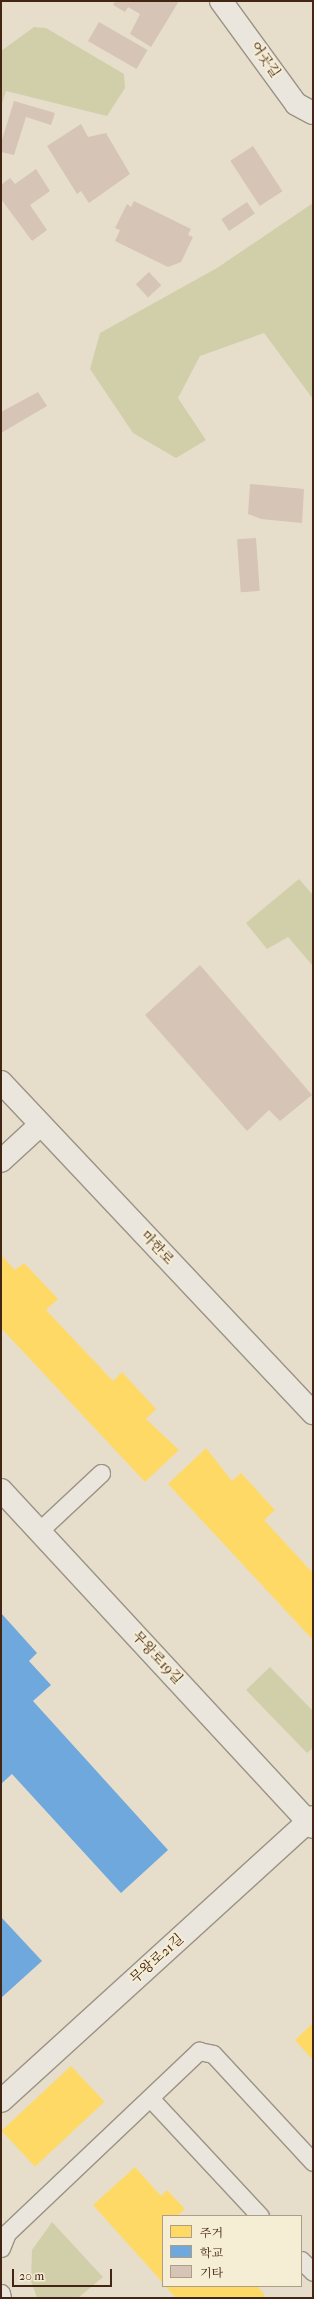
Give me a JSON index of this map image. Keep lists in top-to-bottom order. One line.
{"streets":{"street":["어곳길","마한로","무왕로19길","무왕로21길"]},"crossings":[["무왕로19길","무왕로21길"]],"legend":["주거","학교","기타"],"scale_bar":"20 m"}
